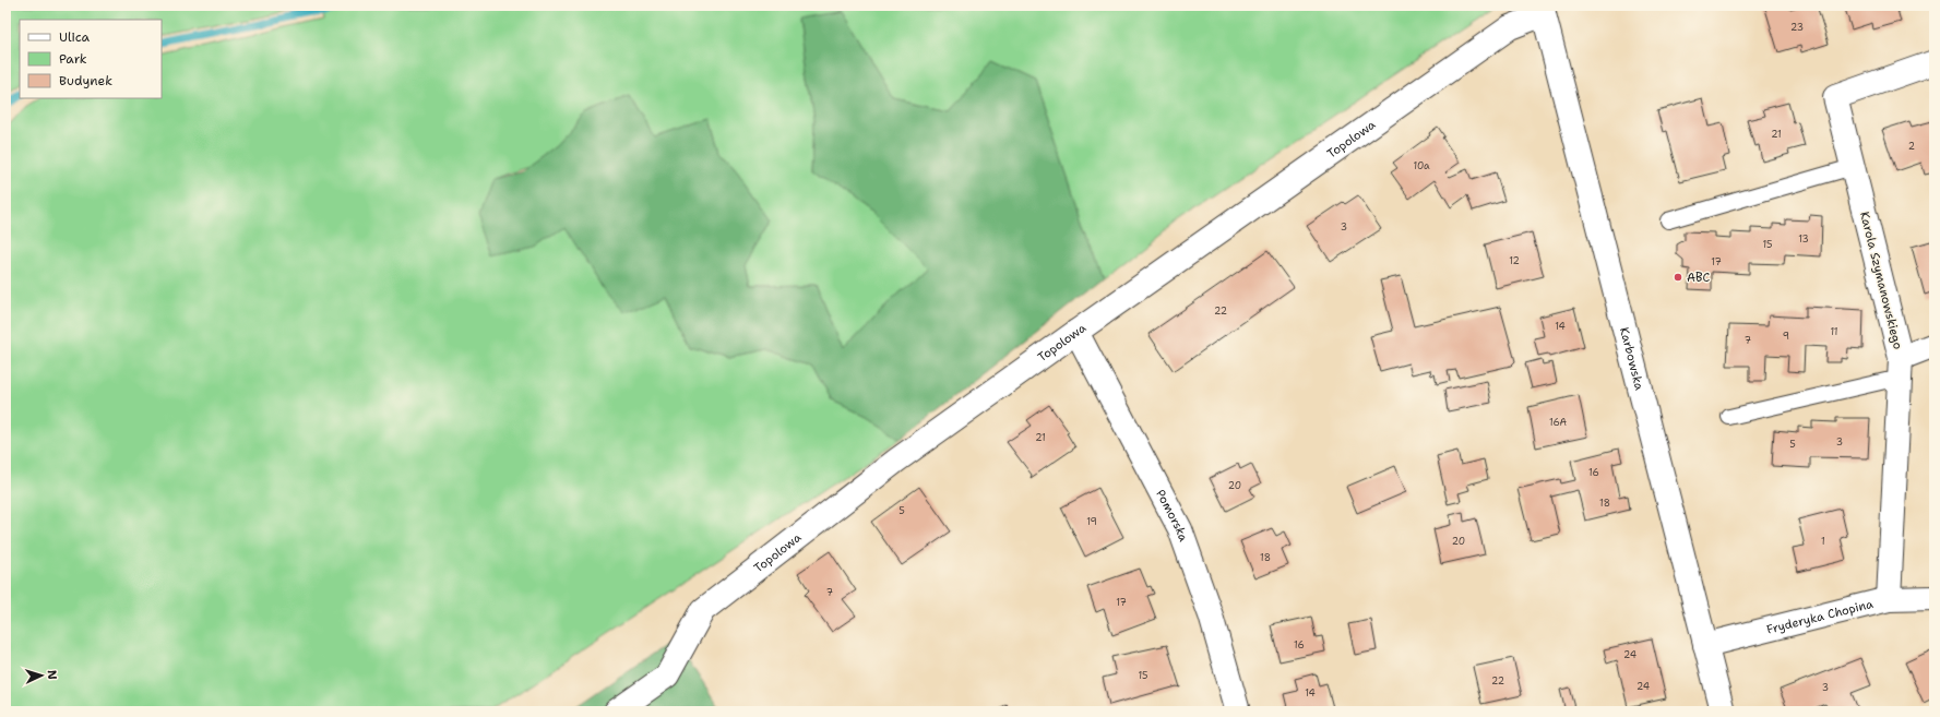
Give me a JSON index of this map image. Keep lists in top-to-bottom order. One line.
{"streets":{"street":["Topolowa","Karola Szymanowskiego","Karbowska","Pomorska","Fryderyka Chopina"]},"crossings":[["Topolowa","Karbowska"],["Topolowa","Pomorska"],["Karola Szymanowskiego","Fryderyka Chopina"],["Karbowska","Fryderyka Chopina"]],"places":["ABC"],"house_numbers":["23","21","2","10a","3","13","15","12","17","22","14","11","9","7","16A","21","3","5","16","20","18","5","19","20","1","18","7","17","16","24","15","22","24","3","14"],"legend":["Ulica","Park","Budynek"],"north":"right"}
